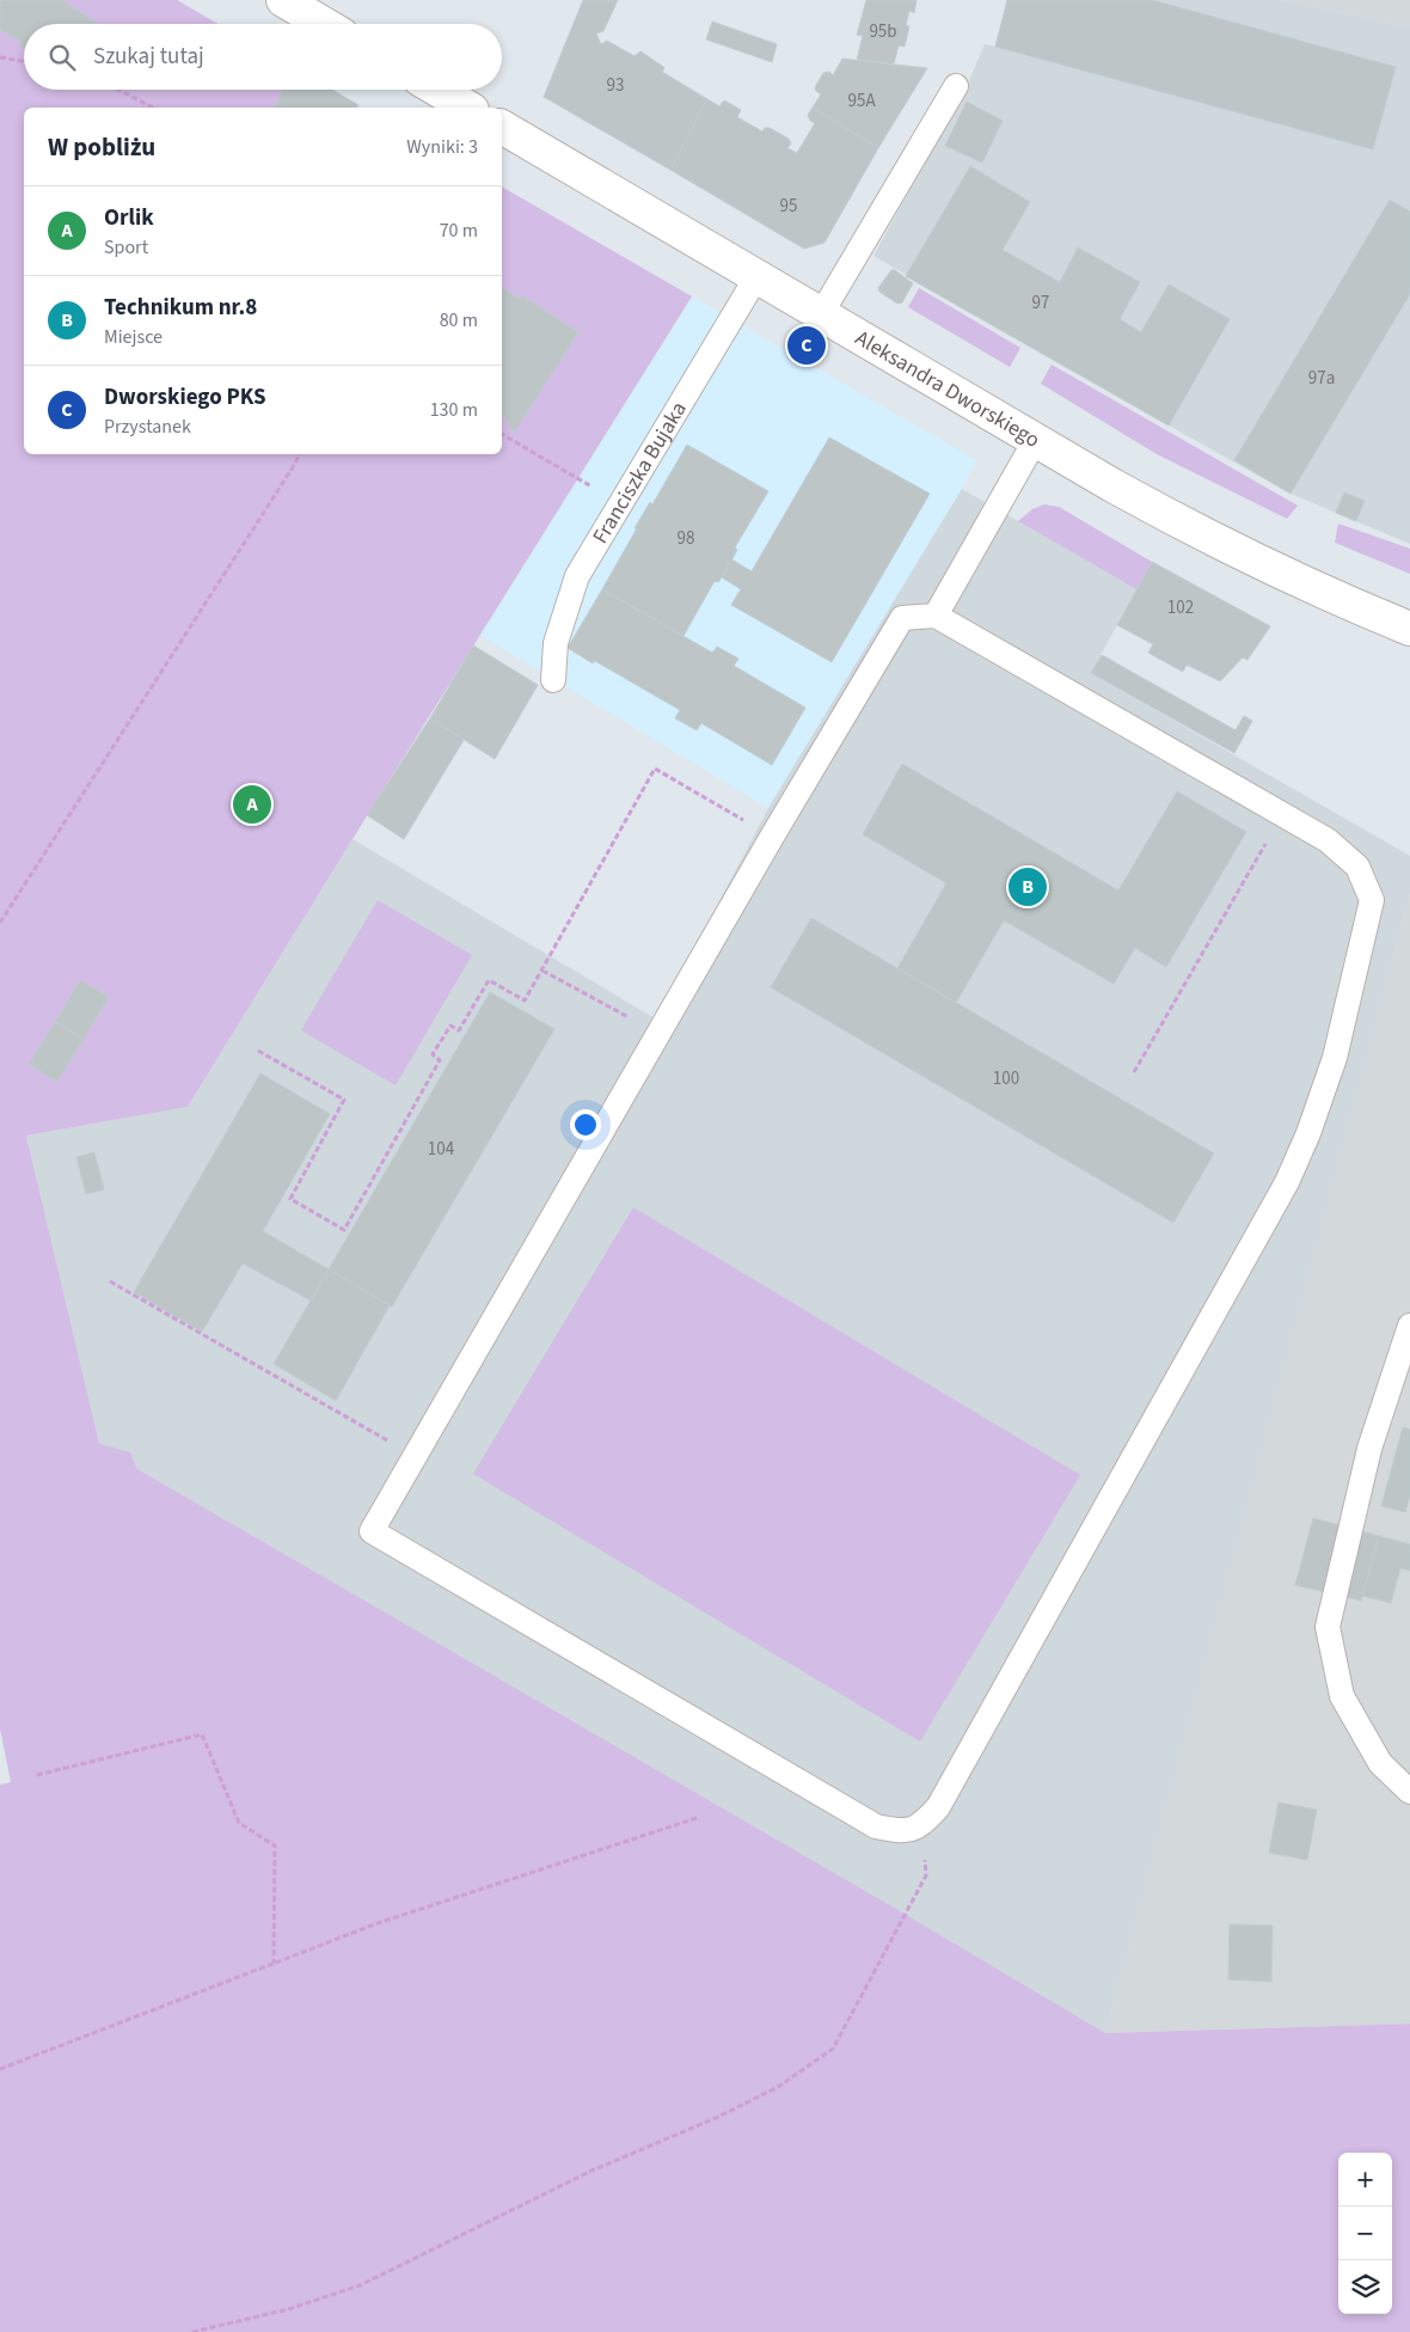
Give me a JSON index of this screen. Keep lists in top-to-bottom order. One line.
{"streets":{"street":["Aleksandra Dworskiego"],"lane":["Franciszka Bujaka"]},"crossings":[["Aleksandra Dworskiego","Franciszka Bujaka"]],"house_numbers":["95b","93","95A","95","97","97a","98","102","100","104"],"page":{"search":"Szukaj tutaj","heading":["W pobliżu","Wyniki: 3"],"list":[{"mark":"A","name":"Orlik","note":"Sport","value":"70 m"},{"mark":"B","name":"Technikum nr.8","note":"Miejsce","value":"80 m"},{"mark":"C","name":"Dworskiego PKS","note":"Przystanek","value":"130 m"}],"pins":["C","A","B"],"map_buttons":["+","−"]}}
